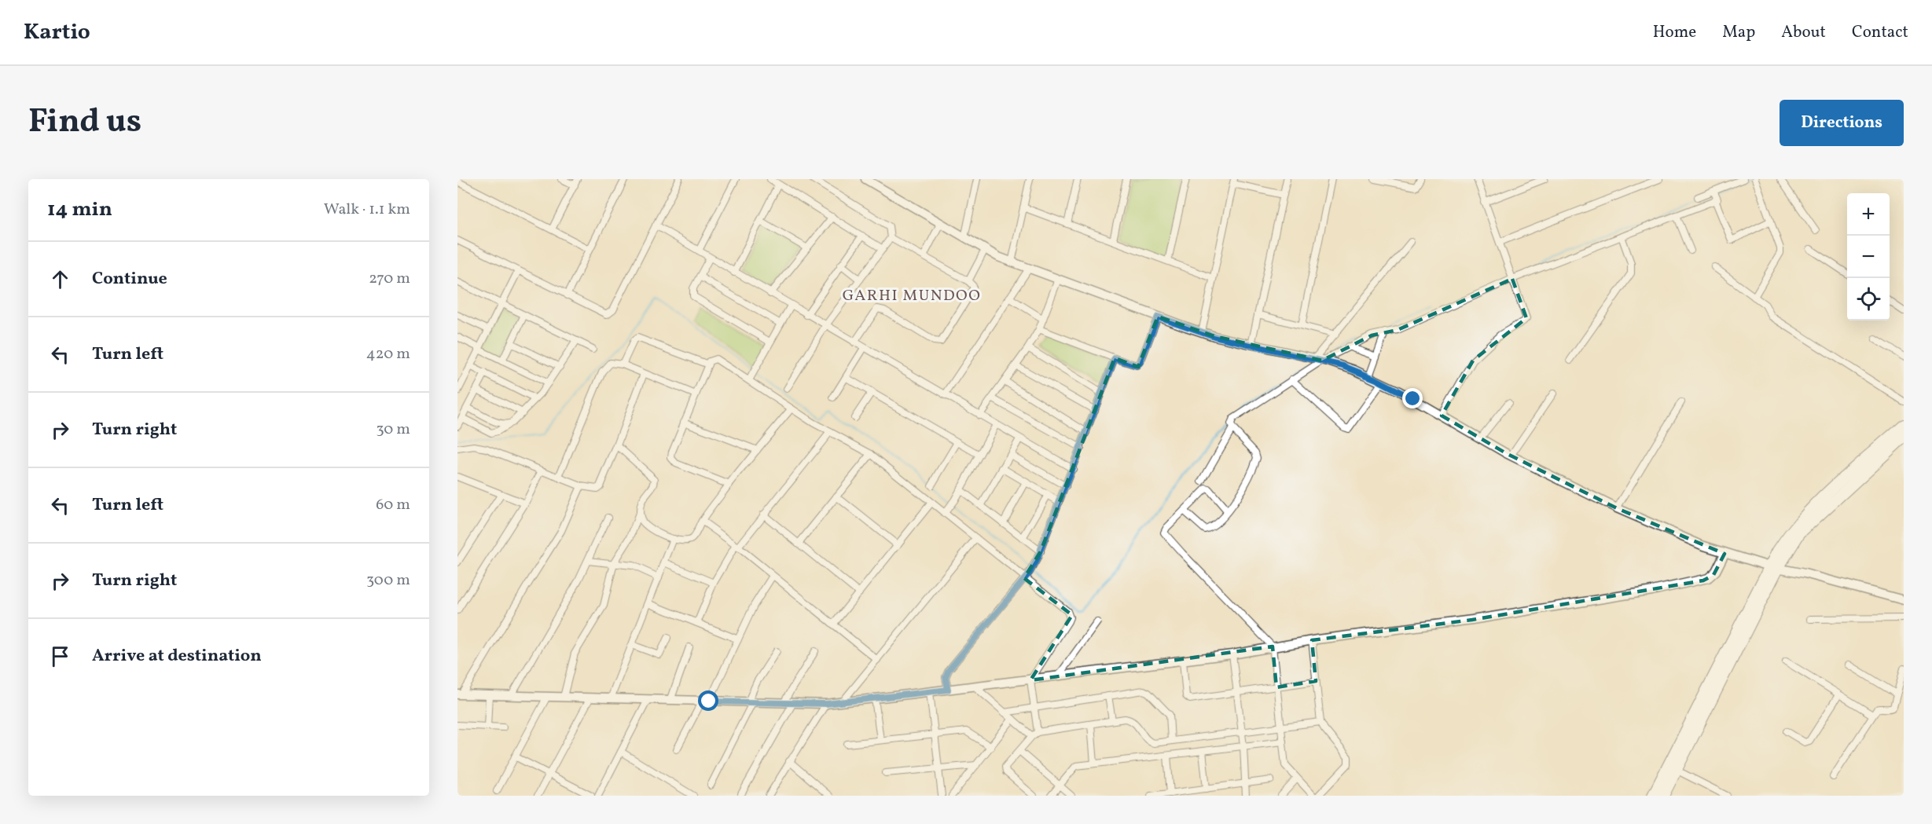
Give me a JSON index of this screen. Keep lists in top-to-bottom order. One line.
{"districts":["GARHI MUNDOO"],"page":{"header":"Kartio","nav":["Home","Map","About","Contact"],"title":"Find us","buttons":"Directions","heading":["14 min","Walk · 1.1 km"],"map_buttons":["+","−"],"list":[["Continue","270 m"],["Turn left","420 m"],["Turn right","30 m"],["Turn left","60 m"],["Turn right","300 m"],"Arrive at destination"]}}
